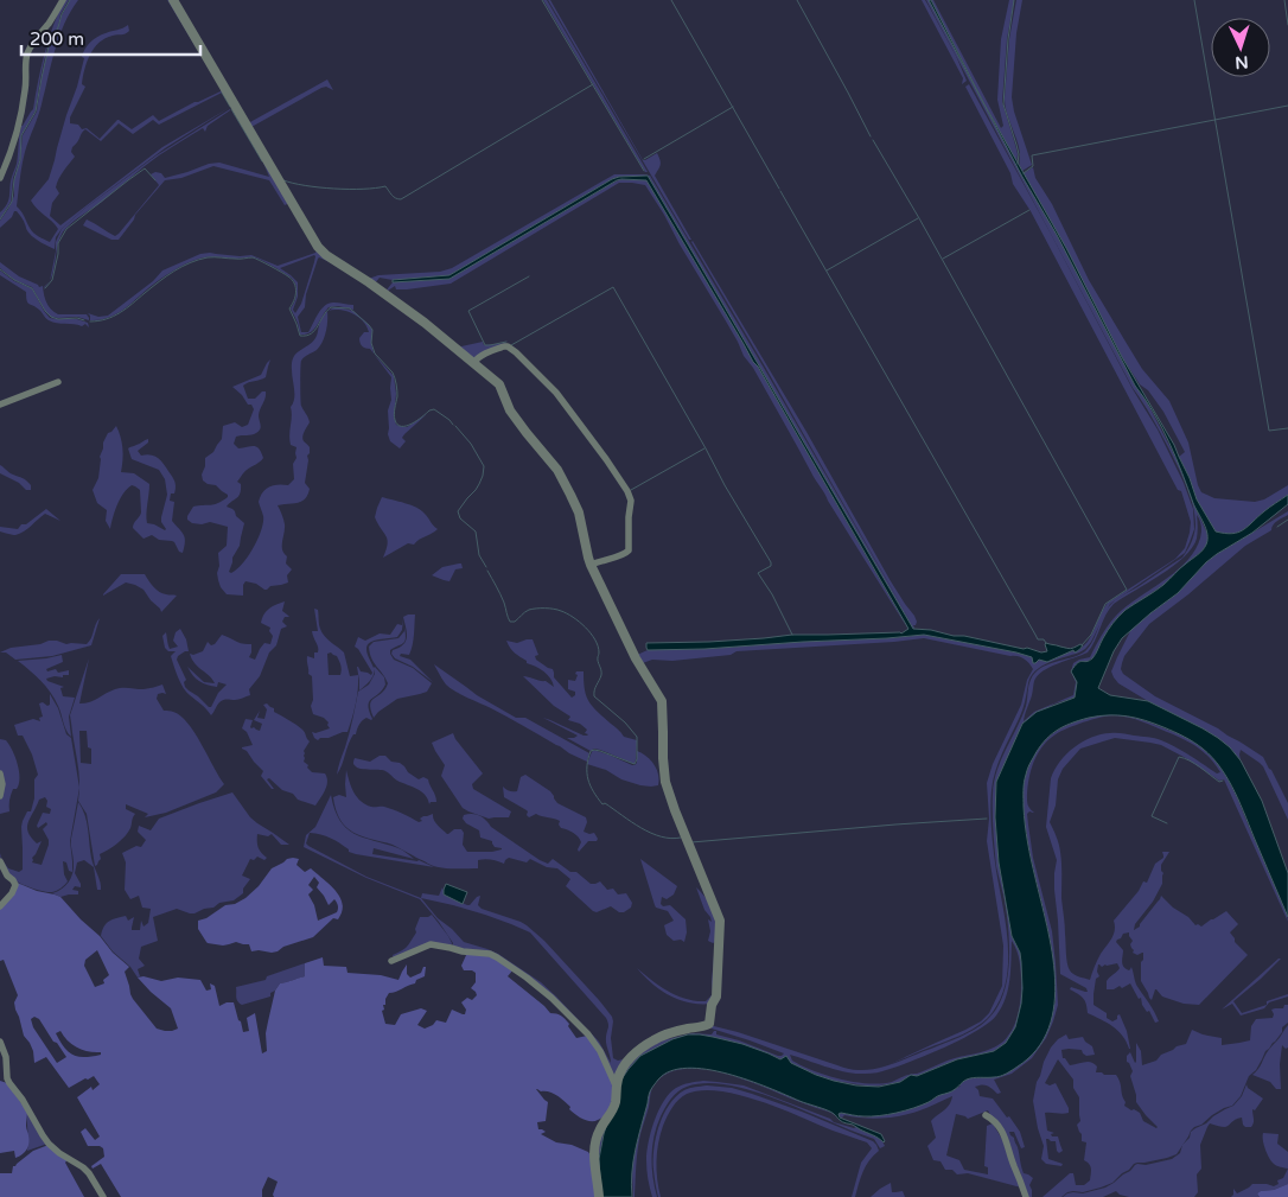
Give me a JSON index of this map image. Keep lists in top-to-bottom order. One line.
{"scale_bar":"200 m","north":"bottom"}
